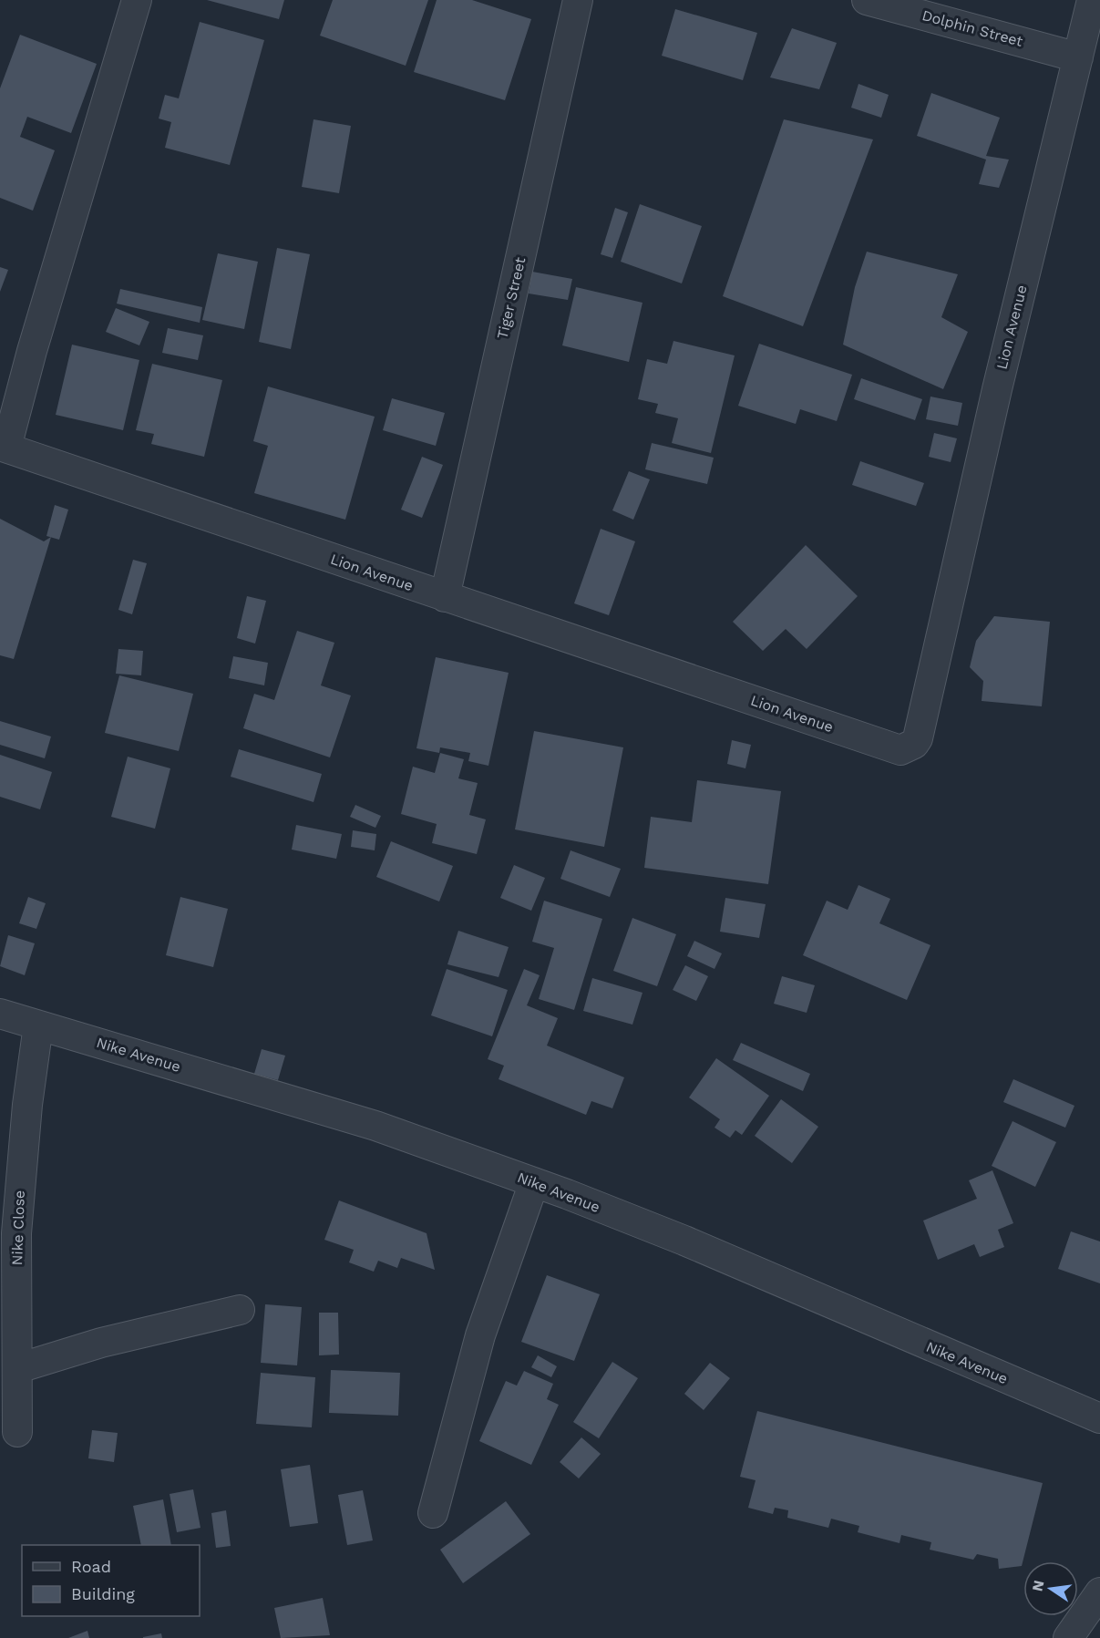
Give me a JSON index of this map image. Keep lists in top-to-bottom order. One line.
{"streets":{"street":["Dolphin Street","Tiger Street","Lion Avenue","Nike Avenue","Nike Close"]},"crossings":[["Dolphin Street","Lion Avenue"],["Tiger Street","Lion Avenue"],["Nike Avenue","Nike Close"]],"legend":["Road","Building"],"north":"left"}
